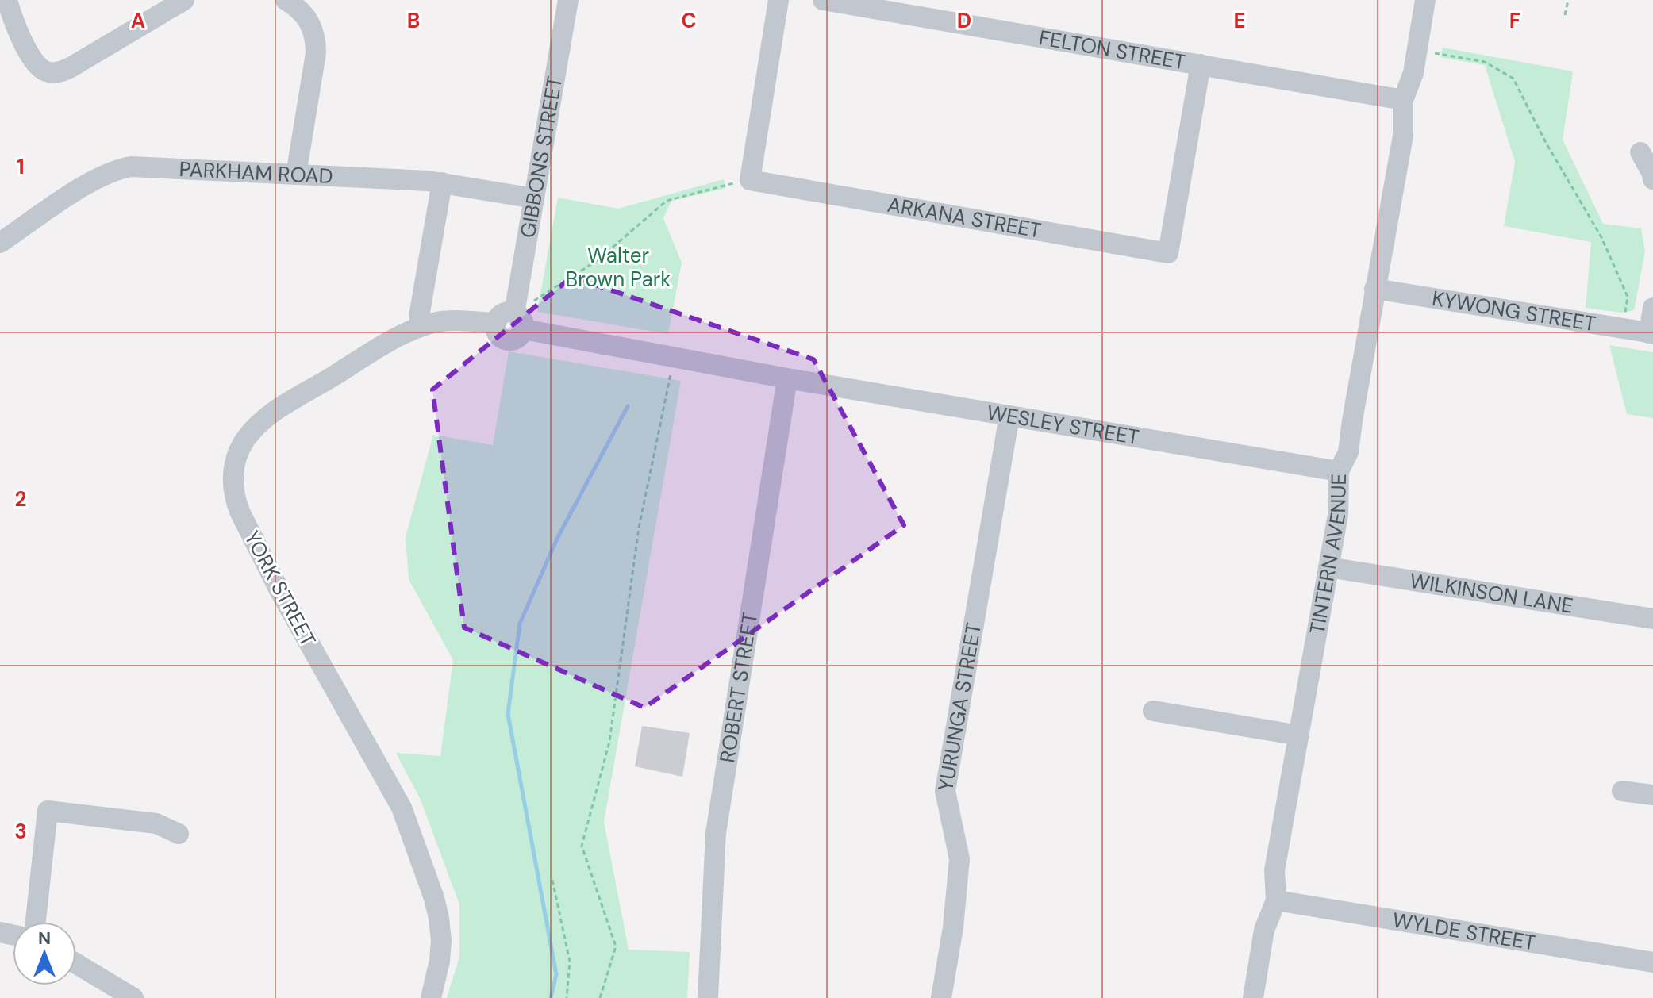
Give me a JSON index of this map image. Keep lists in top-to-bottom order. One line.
{"streets":{"street":["FELTON STREET","GIBBONS STREET","PARKHAM ROAD","ARKANA STREET","KYWONG STREET","WESLEY STREET","TINTERN AVENUE","YORK STREET","WILKINSON LANE","ROBERT STREET","YURUNGA STREET","WYLDE STREET"]},"crossings":[["FELTON STREET","ARKANA STREET"],["FELTON STREET","TINTERN AVENUE"],["GIBBONS STREET","PARKHAM ROAD"],["GIBBONS STREET","YORK STREET"],["KYWONG STREET","TINTERN AVENUE"],["WESLEY STREET","TINTERN AVENUE"],["WESLEY STREET","YORK STREET"],["WESLEY STREET","ROBERT STREET"],["WESLEY STREET","YURUNGA STREET"],["TINTERN AVENUE","WILKINSON LANE"],["TINTERN AVENUE","WYLDE STREET"],["YORK STREET","ROBERT STREET"]],"parks":["Walter Brown Park"],"north":"top","grid":{"columns":["A","B","C","D","E","F"],"rows":["1","2","3"]}}
